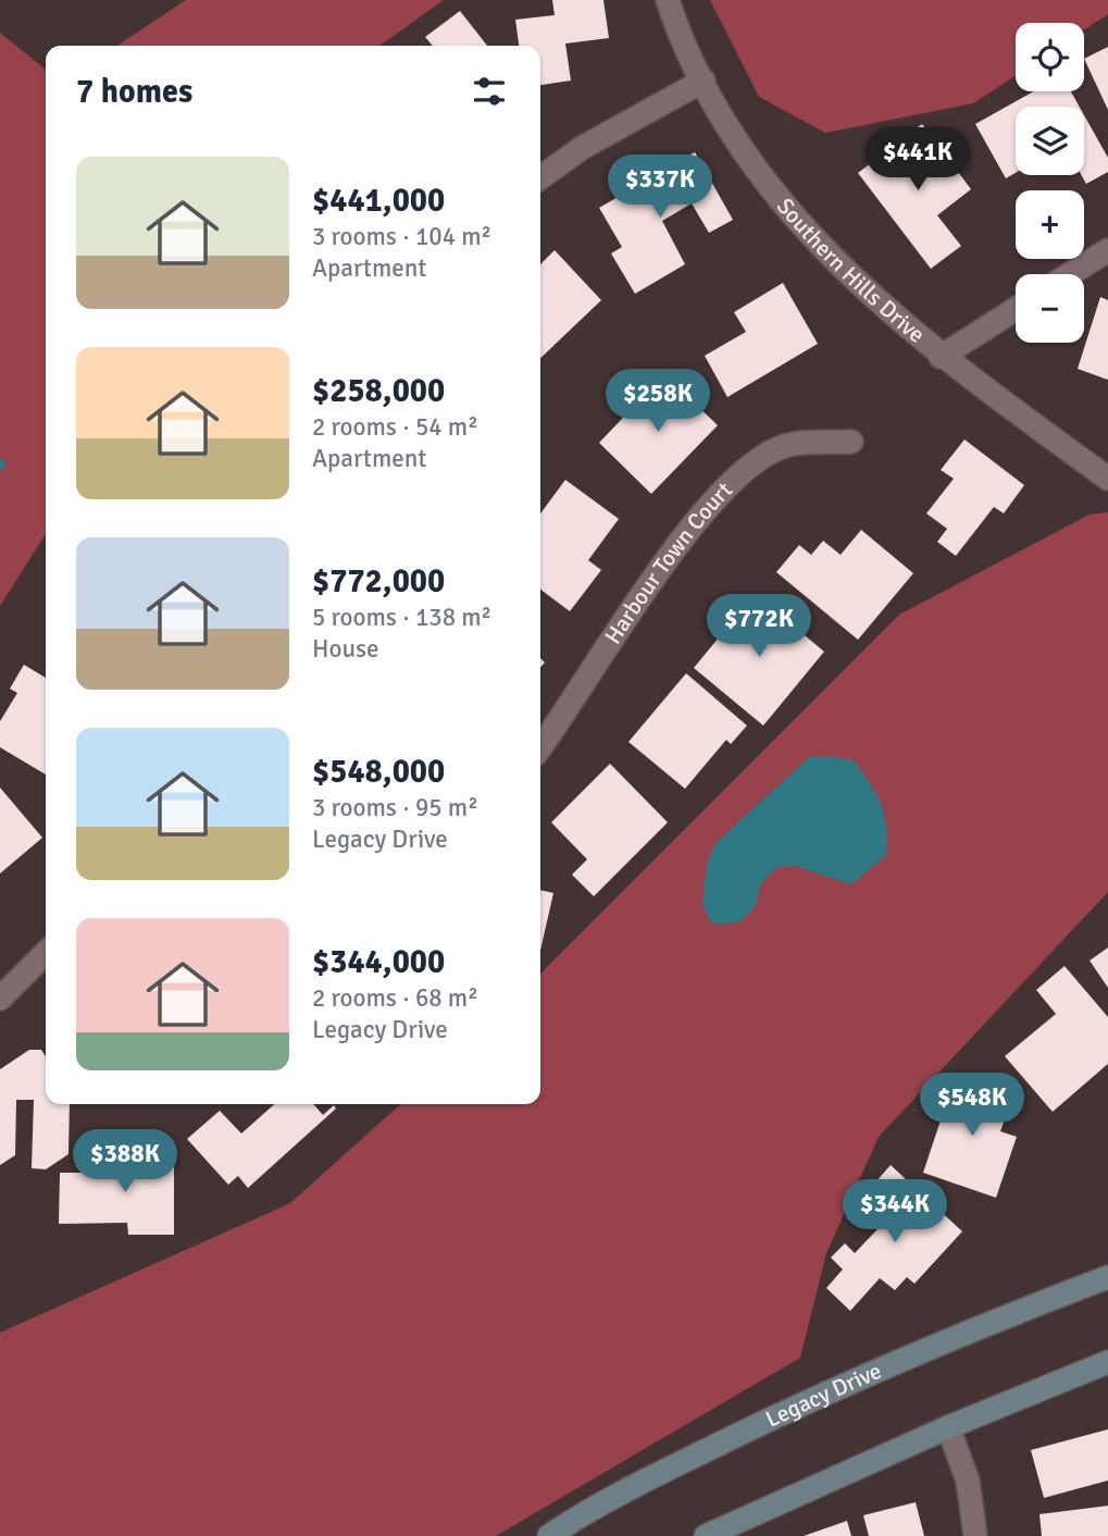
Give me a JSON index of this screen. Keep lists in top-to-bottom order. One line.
{"streets":{"main road":["Legacy Drive"],"street":["Southern Hills Drive","Harbour Town Court"]},"page":{"map_buttons":["+","−"],"heading":"7 homes","price":["$441K","$337K","$258K","$772K","$548K","$388K","$344K"],"list":[{"name":"$441,000","note":"3 rooms · 104 m² · Apartment"},{"name":"$258,000","note":"2 rooms · 54 m² · Apartment"},{"name":"$772,000","note":"5 rooms · 138 m² · House"},{"name":"$548,000","note":"3 rooms · 95 m² · Legacy Drive"},{"name":"$344,000","note":"2 rooms · 68 m² · Legacy Drive"}]}}
